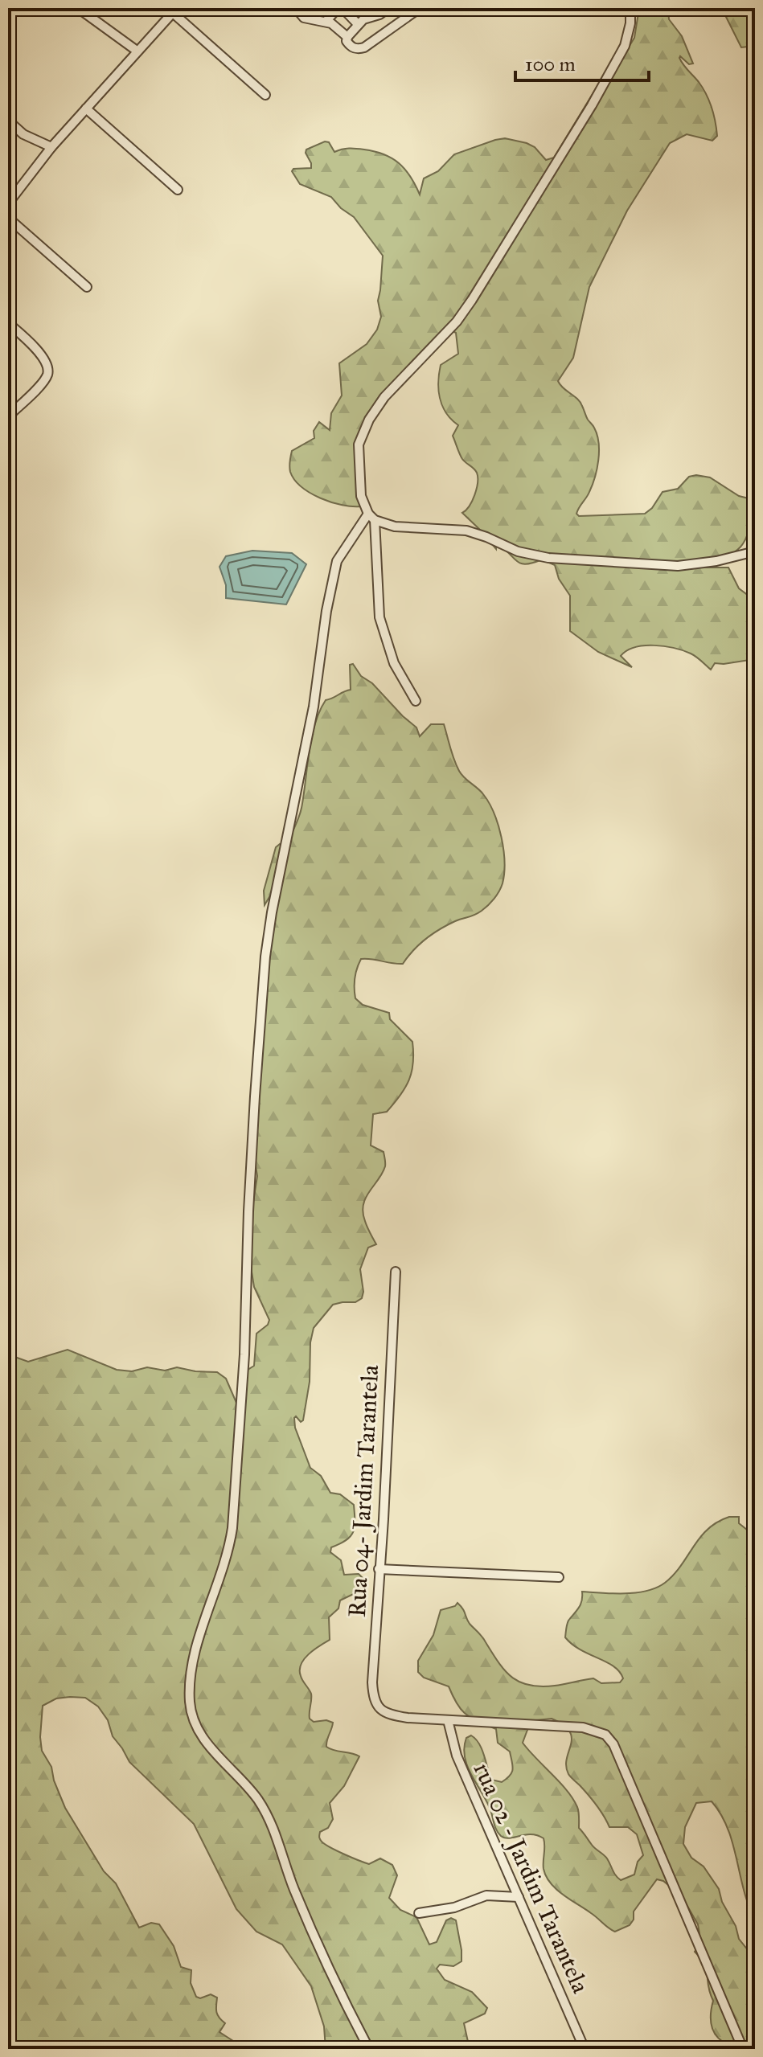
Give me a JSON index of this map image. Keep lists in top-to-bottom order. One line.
{"streets":{"street":["Rua 04- Jardim Tarantela","rua 02 - Jardim Tarantela"]},"crossings":[["Rua 04- Jardim Tarantela","rua 02 - Jardim Tarantela"]],"scale_bar":"100 m"}
